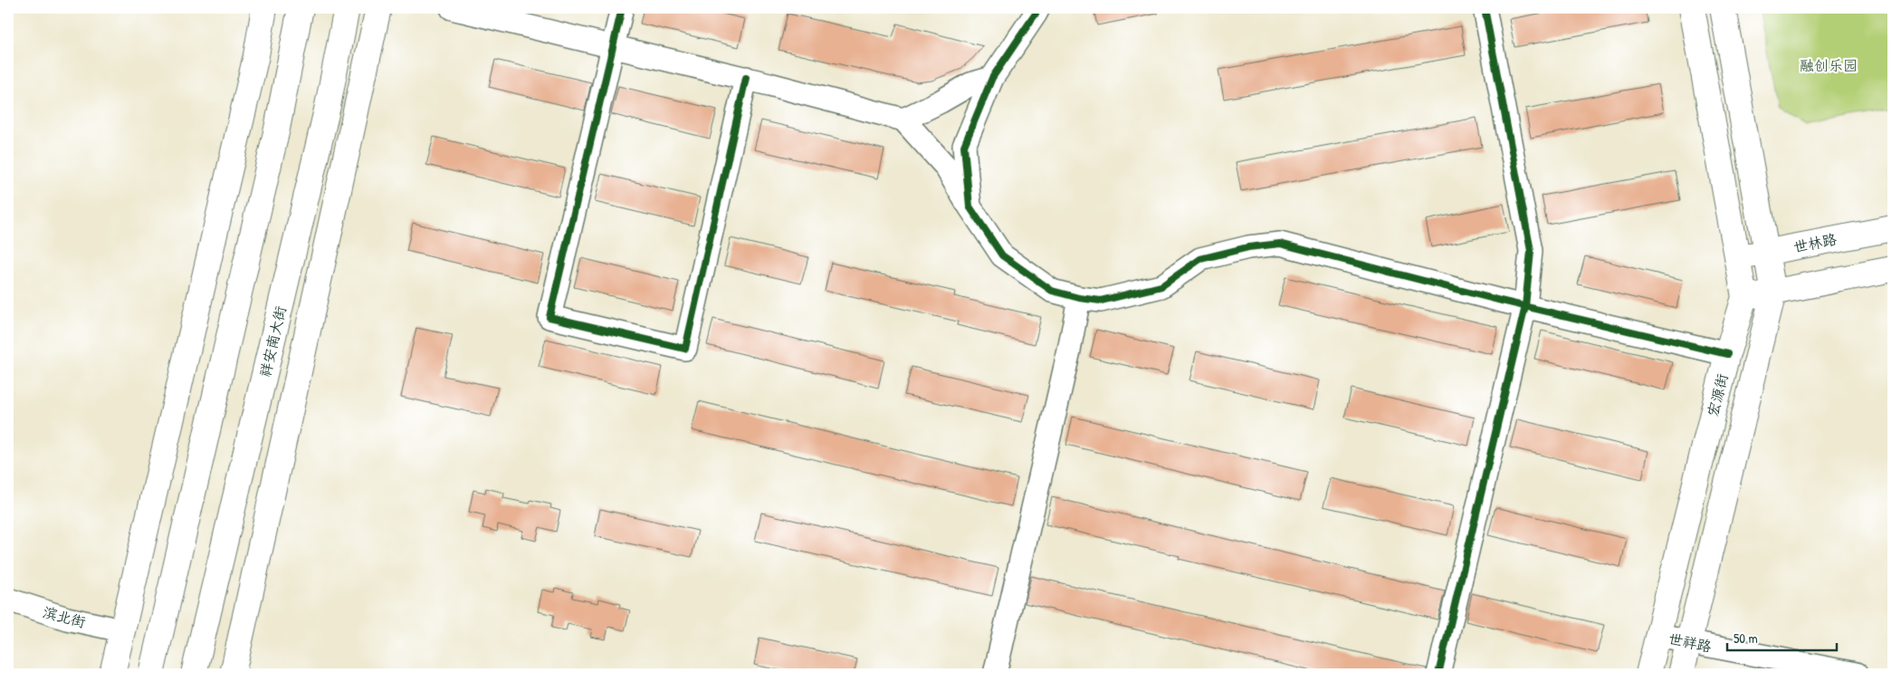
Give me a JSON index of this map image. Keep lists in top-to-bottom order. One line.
{"streets":{"main road":["世林路","祥安南大街","宏源街"],"street":["滨北街","世祥路"]},"crossings":[["世林路","宏源街"],["宏源街","世祥路"]],"parks":["融创乐园"],"scale_bar":"50 m"}
